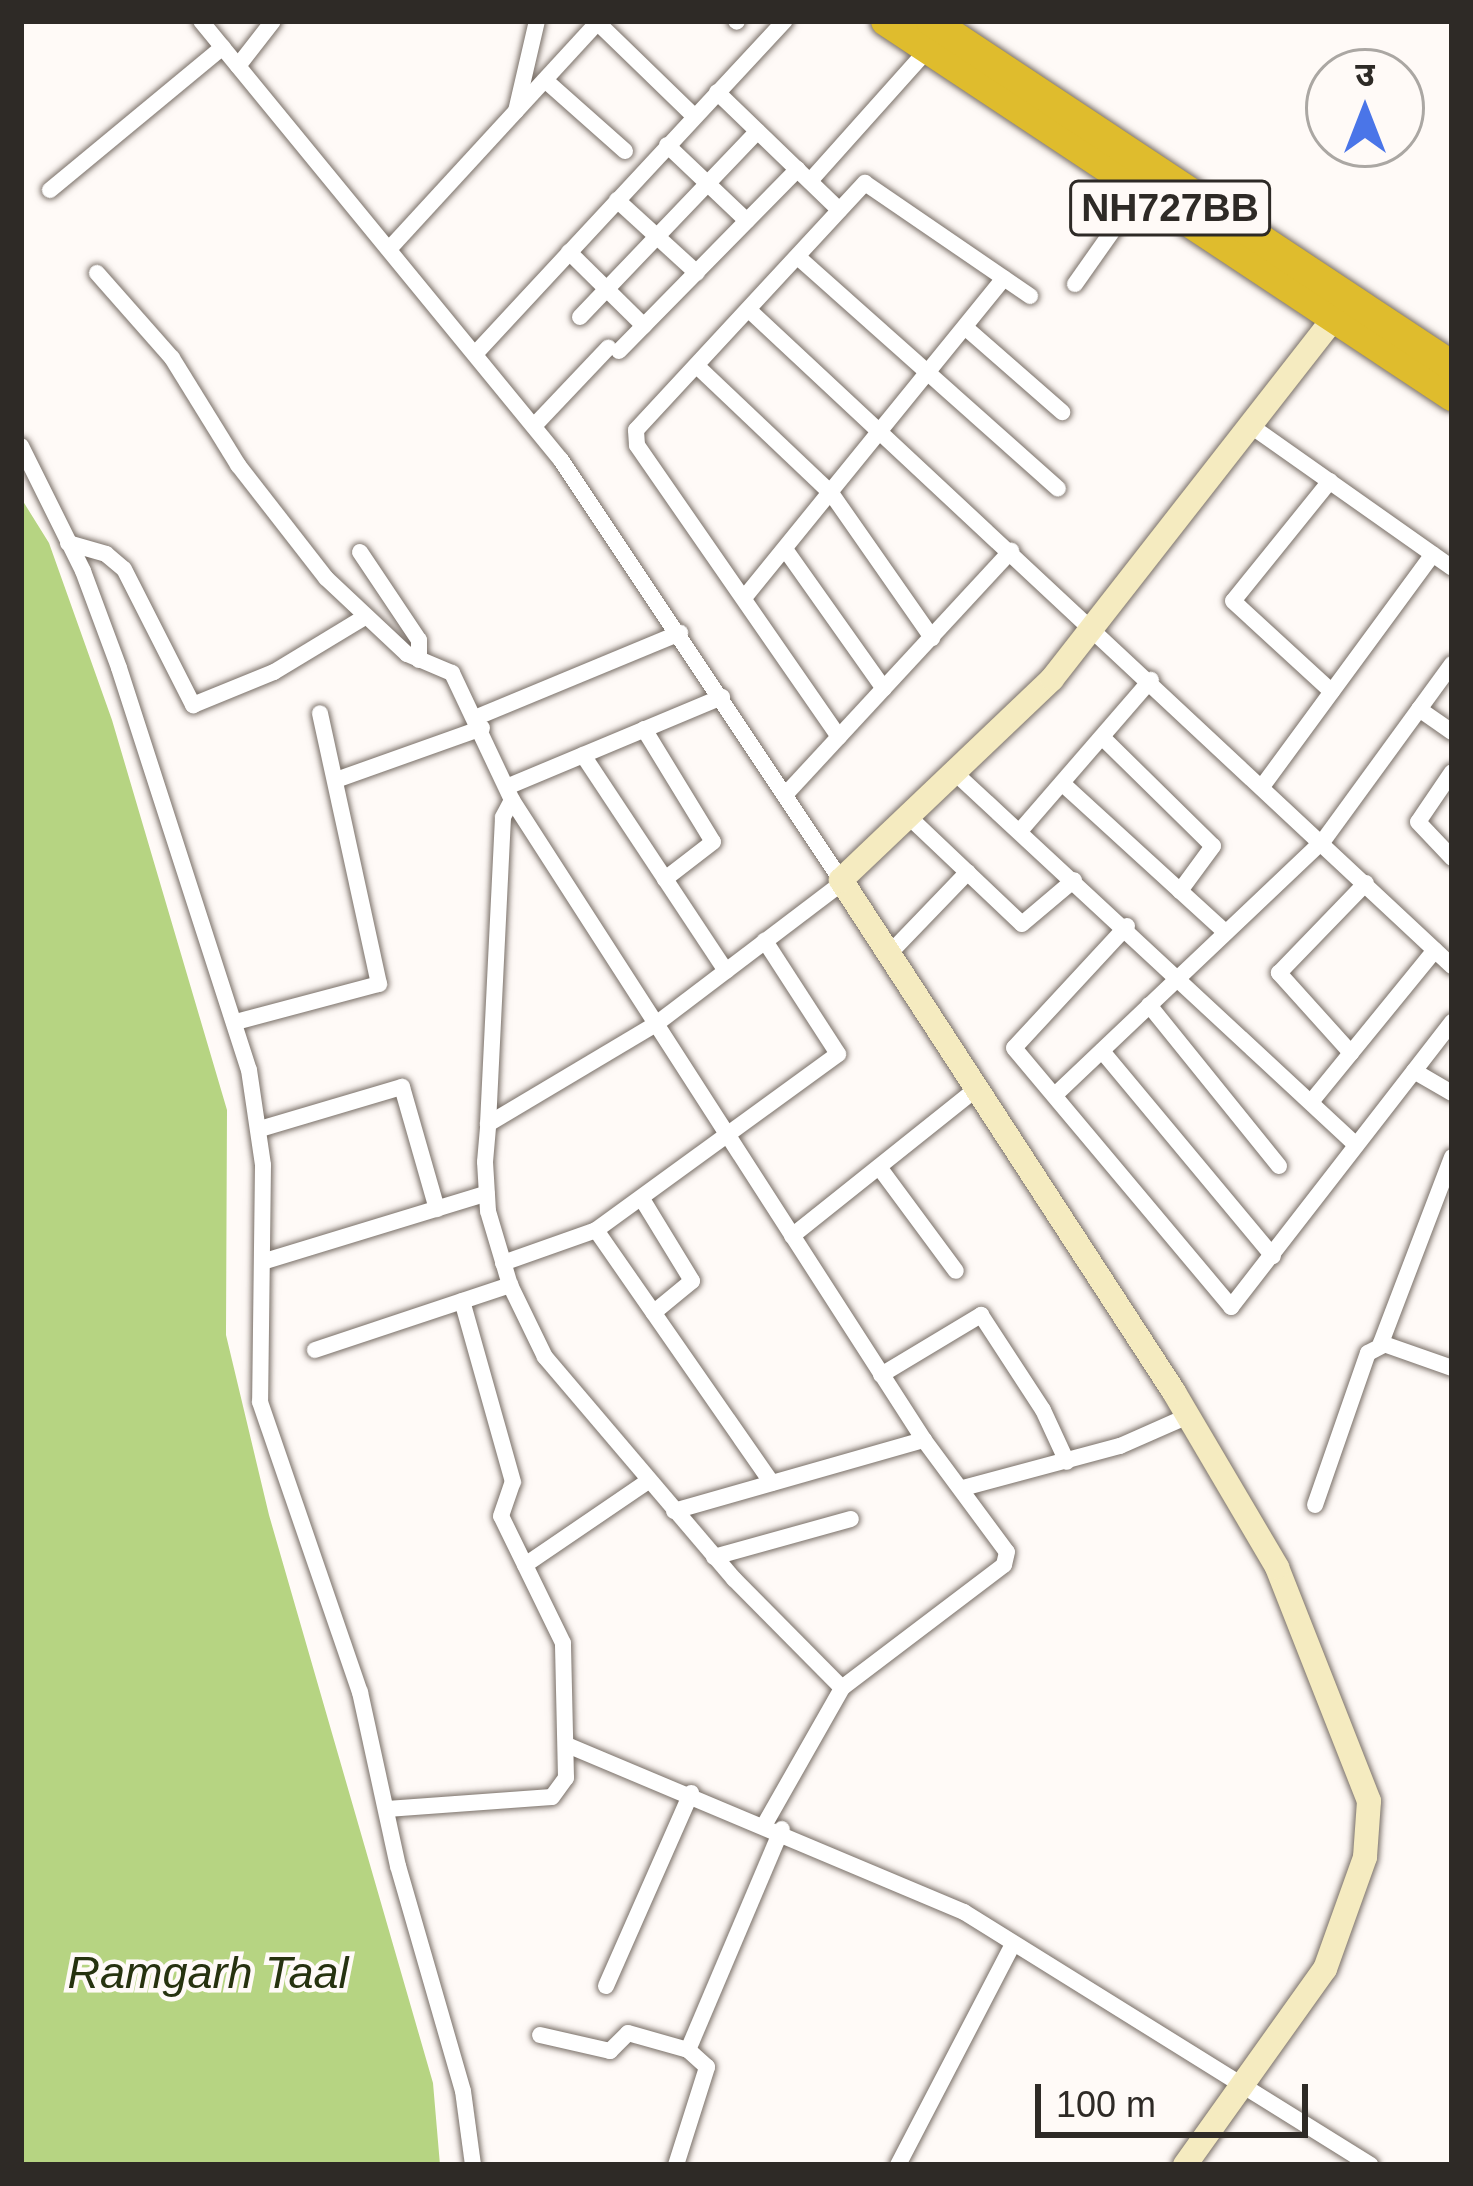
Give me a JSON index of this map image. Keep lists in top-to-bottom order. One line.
{"streets":{"highway":["NH727BB"]},"water":["Ramgarh Taal"],"scale_bar":"100 m","north":"top"}
